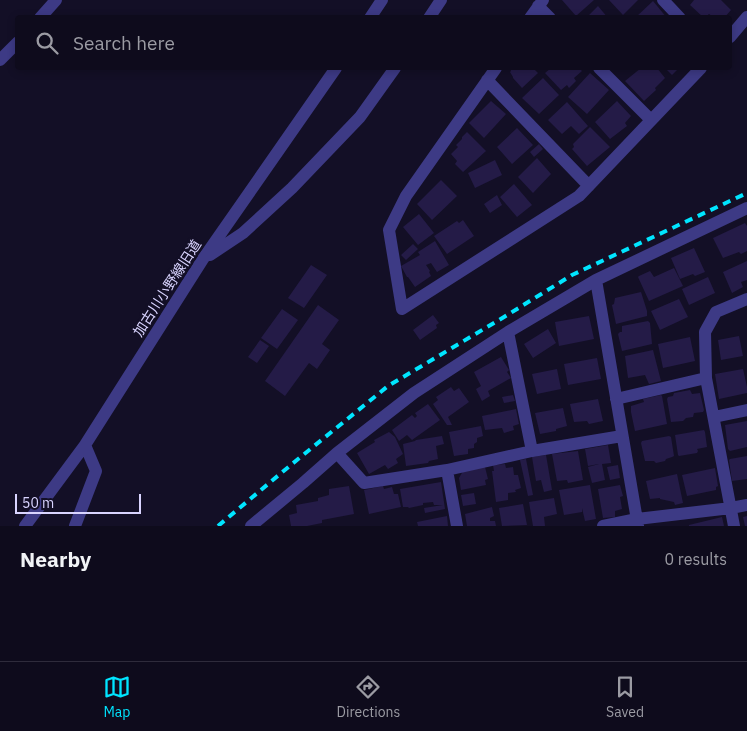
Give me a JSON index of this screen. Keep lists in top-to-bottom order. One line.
{"streets":{"street":["加古川小野線旧道"]},"scale_bar":"50 m","page":{"search":"Search here","scale":"50 m","heading":["Nearby","0 results"],"nav":["Map","Directions","Saved"]}}
